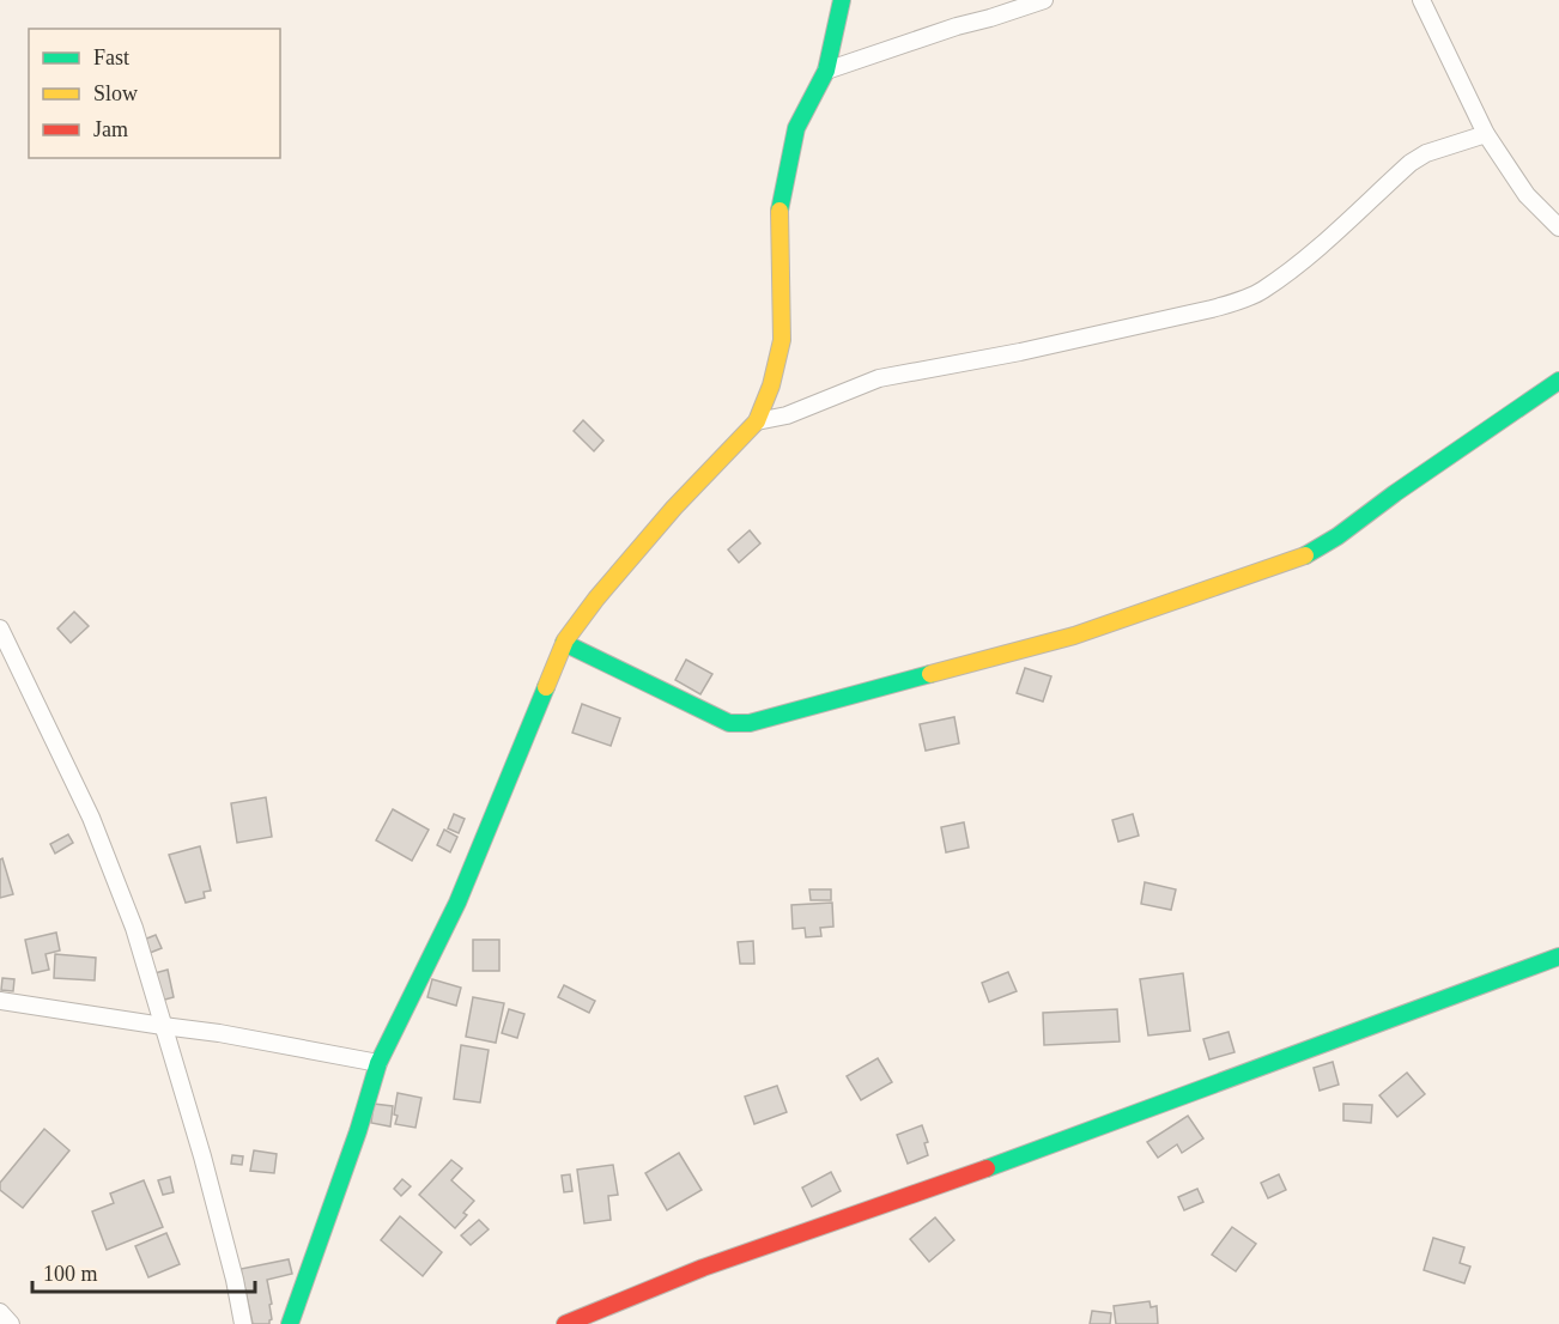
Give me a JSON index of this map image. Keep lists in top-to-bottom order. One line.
{"legend":["Fast","Slow","Jam"],"scale_bar":"100 m"}
